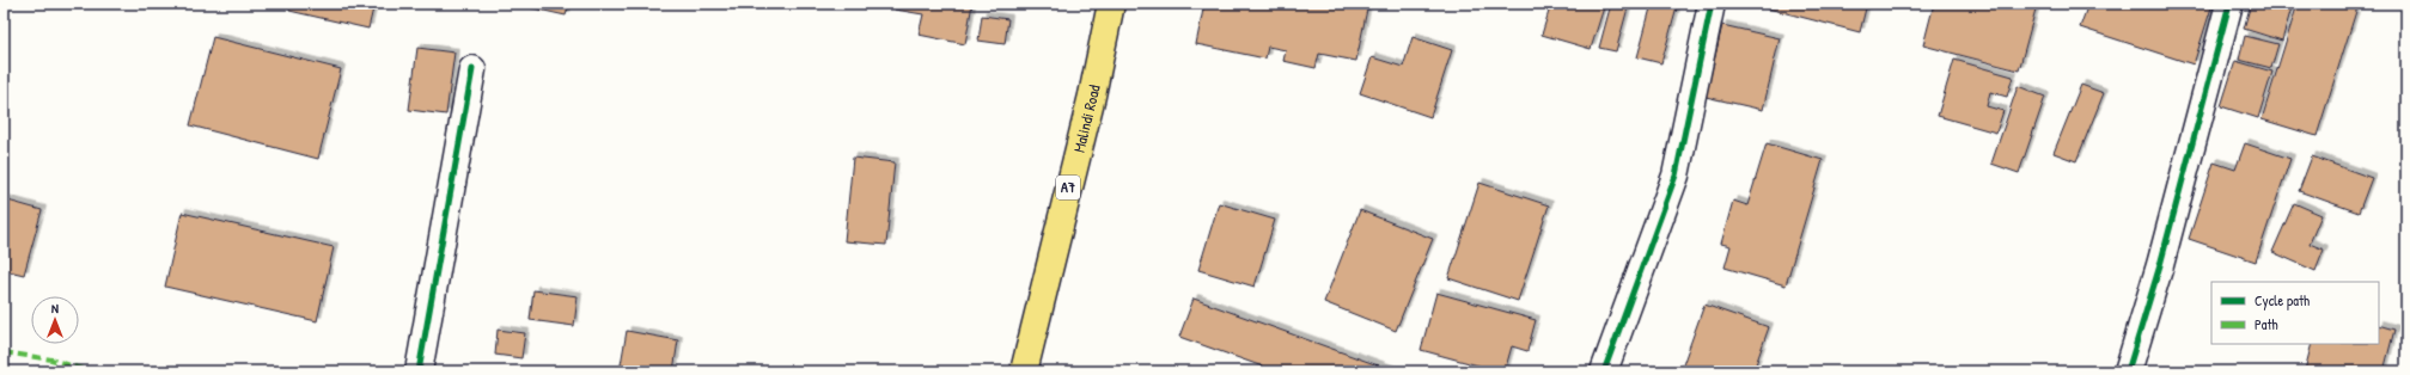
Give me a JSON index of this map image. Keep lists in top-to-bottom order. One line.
{"streets":{"highway":["Malindi Road","A7"]},"legend":["Cycle path","Path"],"north":"top"}
